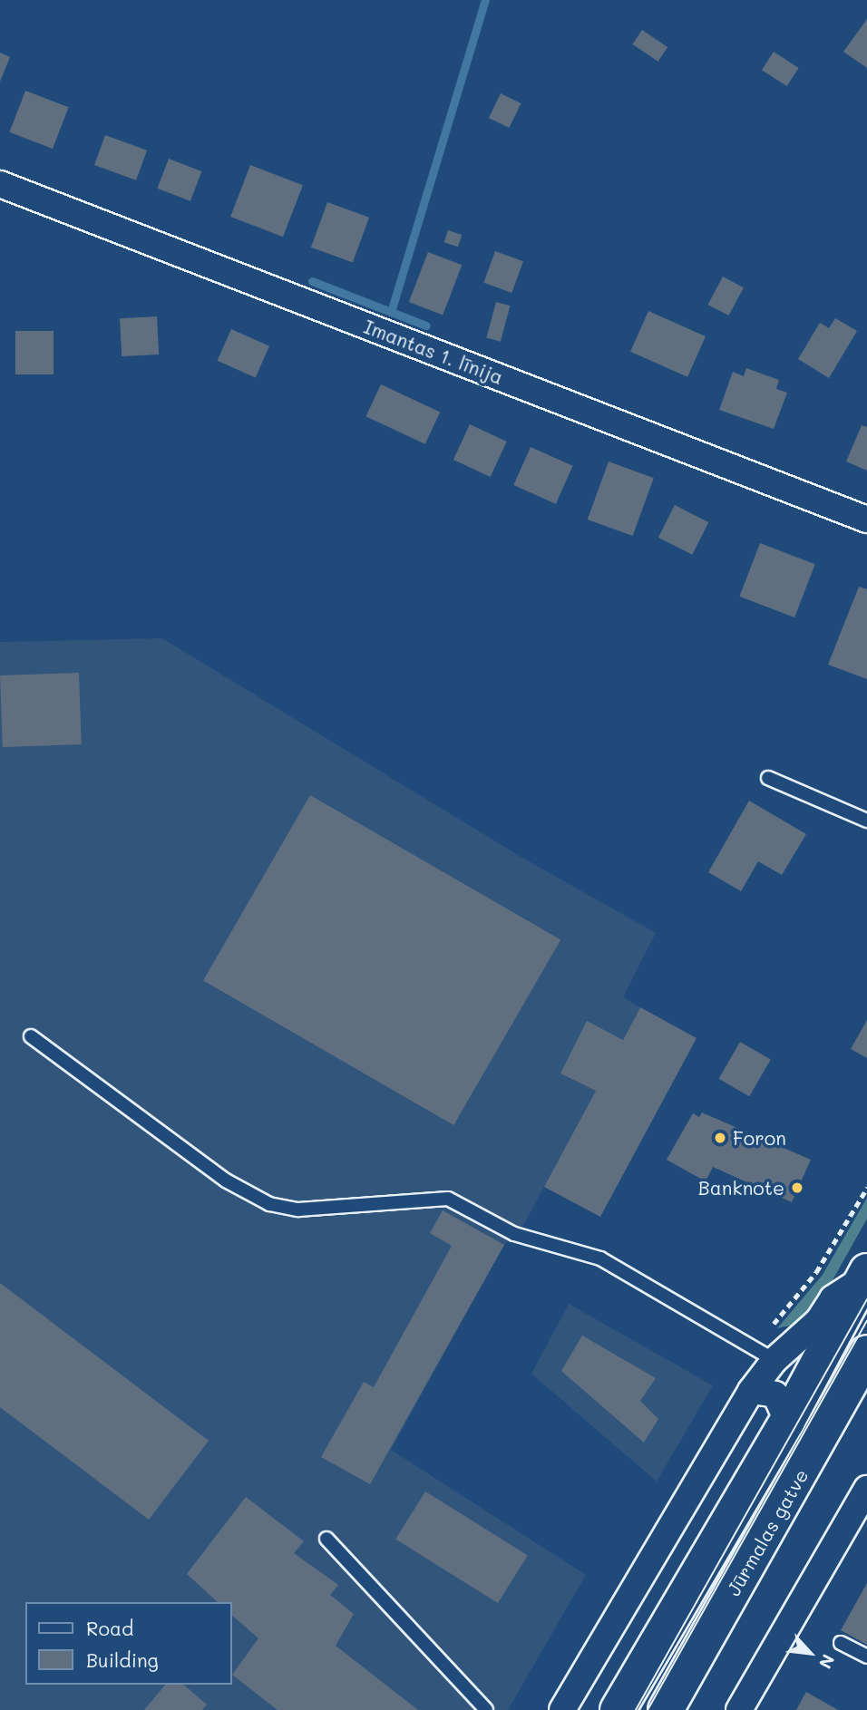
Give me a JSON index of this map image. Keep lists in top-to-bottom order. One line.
{"streets":{"main road":["Jūrmalas gatve"],"street":["Imantas 1. līnija"]},"places":["Foron","Banknote"],"legend":["Road","Building"],"north":"bottom right"}
